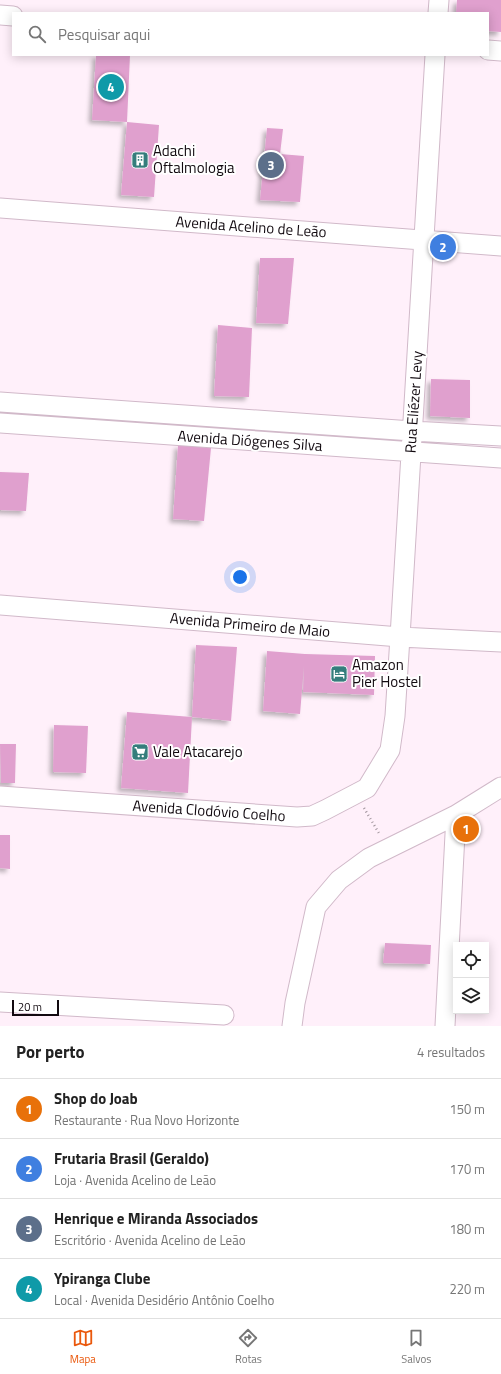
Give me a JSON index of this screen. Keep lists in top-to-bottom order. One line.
{"streets":{"street":["Avenida Acelino de Leão","Rua Eliézer Levy","Avenida Diógenes Silva","Avenida Primeiro de Maio","Avenida Clodóvio Coelho"]},"crossings":[["Avenida Acelino de Leão","Rua Eliézer Levy"],["Rua Eliézer Levy","Avenida Diógenes Silva"],["Rua Eliézer Levy","Avenida Primeiro de Maio"],["Rua Eliézer Levy","Avenida Clodóvio Coelho"]],"places":{"building":["Adachi Oftalmologia"],"hotel":["Amazon Pier Hostel"],"supermarket":["Vale Atacarejo"]},"scale_bar":"20 m","page":{"search":"Pesquisar aqui","pins":["4","3","2","1"],"scale":"20 m","heading":["Por perto","4 resultados"],"list":[{"mark":"1","name":"Shop do Joab","note":"Restaurante · Rua Novo Horizonte","value":"150 m"},{"mark":"2","name":"Frutaria Brasil (Geraldo)","note":"Loja · Avenida Acelino de Leão","value":"170 m"},{"mark":"3","name":"Henrique e Miranda Associados","note":"Escritório · Avenida Acelino de Leão","value":"180 m"},{"mark":"4","name":"Ypiranga Clube","note":"Local · Avenida Desidério Antônio Coelho","value":"220 m"}],"nav":["Mapa","Rotas","Salvos"]}}
